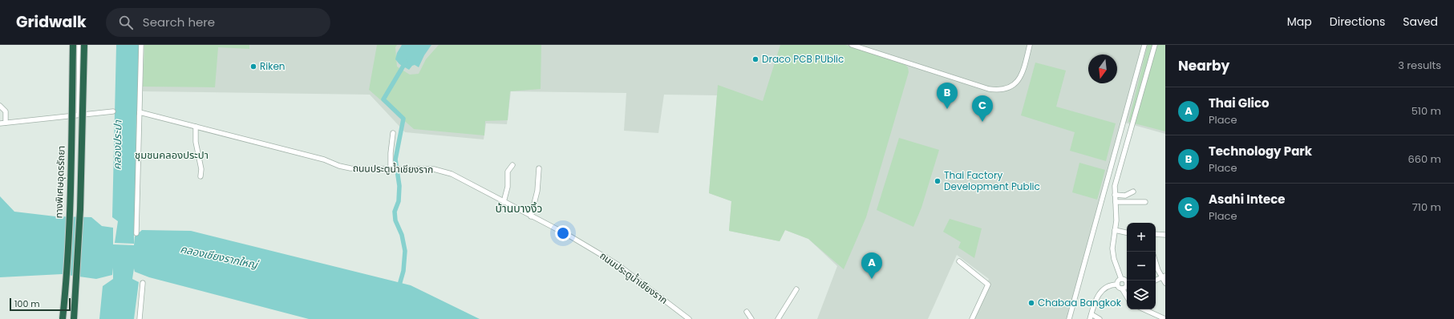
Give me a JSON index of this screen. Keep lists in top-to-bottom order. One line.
{"streets":{"highway":["ทางพิเศษอุดรรัถยา"],"street":["ถนนประตูน้ำเชียงราก"]},"districts":["ชุมชนคลองประปา","บ้านบางงิ้ว"],"water":["คลองประปา","คลองเชียงรากใหญ่"],"places":["Draco PCB PUblic","Riken","Thai Factory Development Public","Chabaa Bangkok"],"scale_bar":"100 m","north":"bottom","page":{"header":"Gridwalk","search":"Search here","nav":["Map","Directions","Saved"],"heading":["Nearby","3 results"],"pins":["B","C","A"],"list":[{"mark":"A","name":"Thai Glico","note":"Place","value":"510 m"},{"mark":"B","name":"Technology Park","note":"Place","value":"660 m"},{"mark":"C","name":"Asahi Intece","note":"Place","value":"710 m"}],"map_buttons":["+","−"],"scale":"100 m"}}
